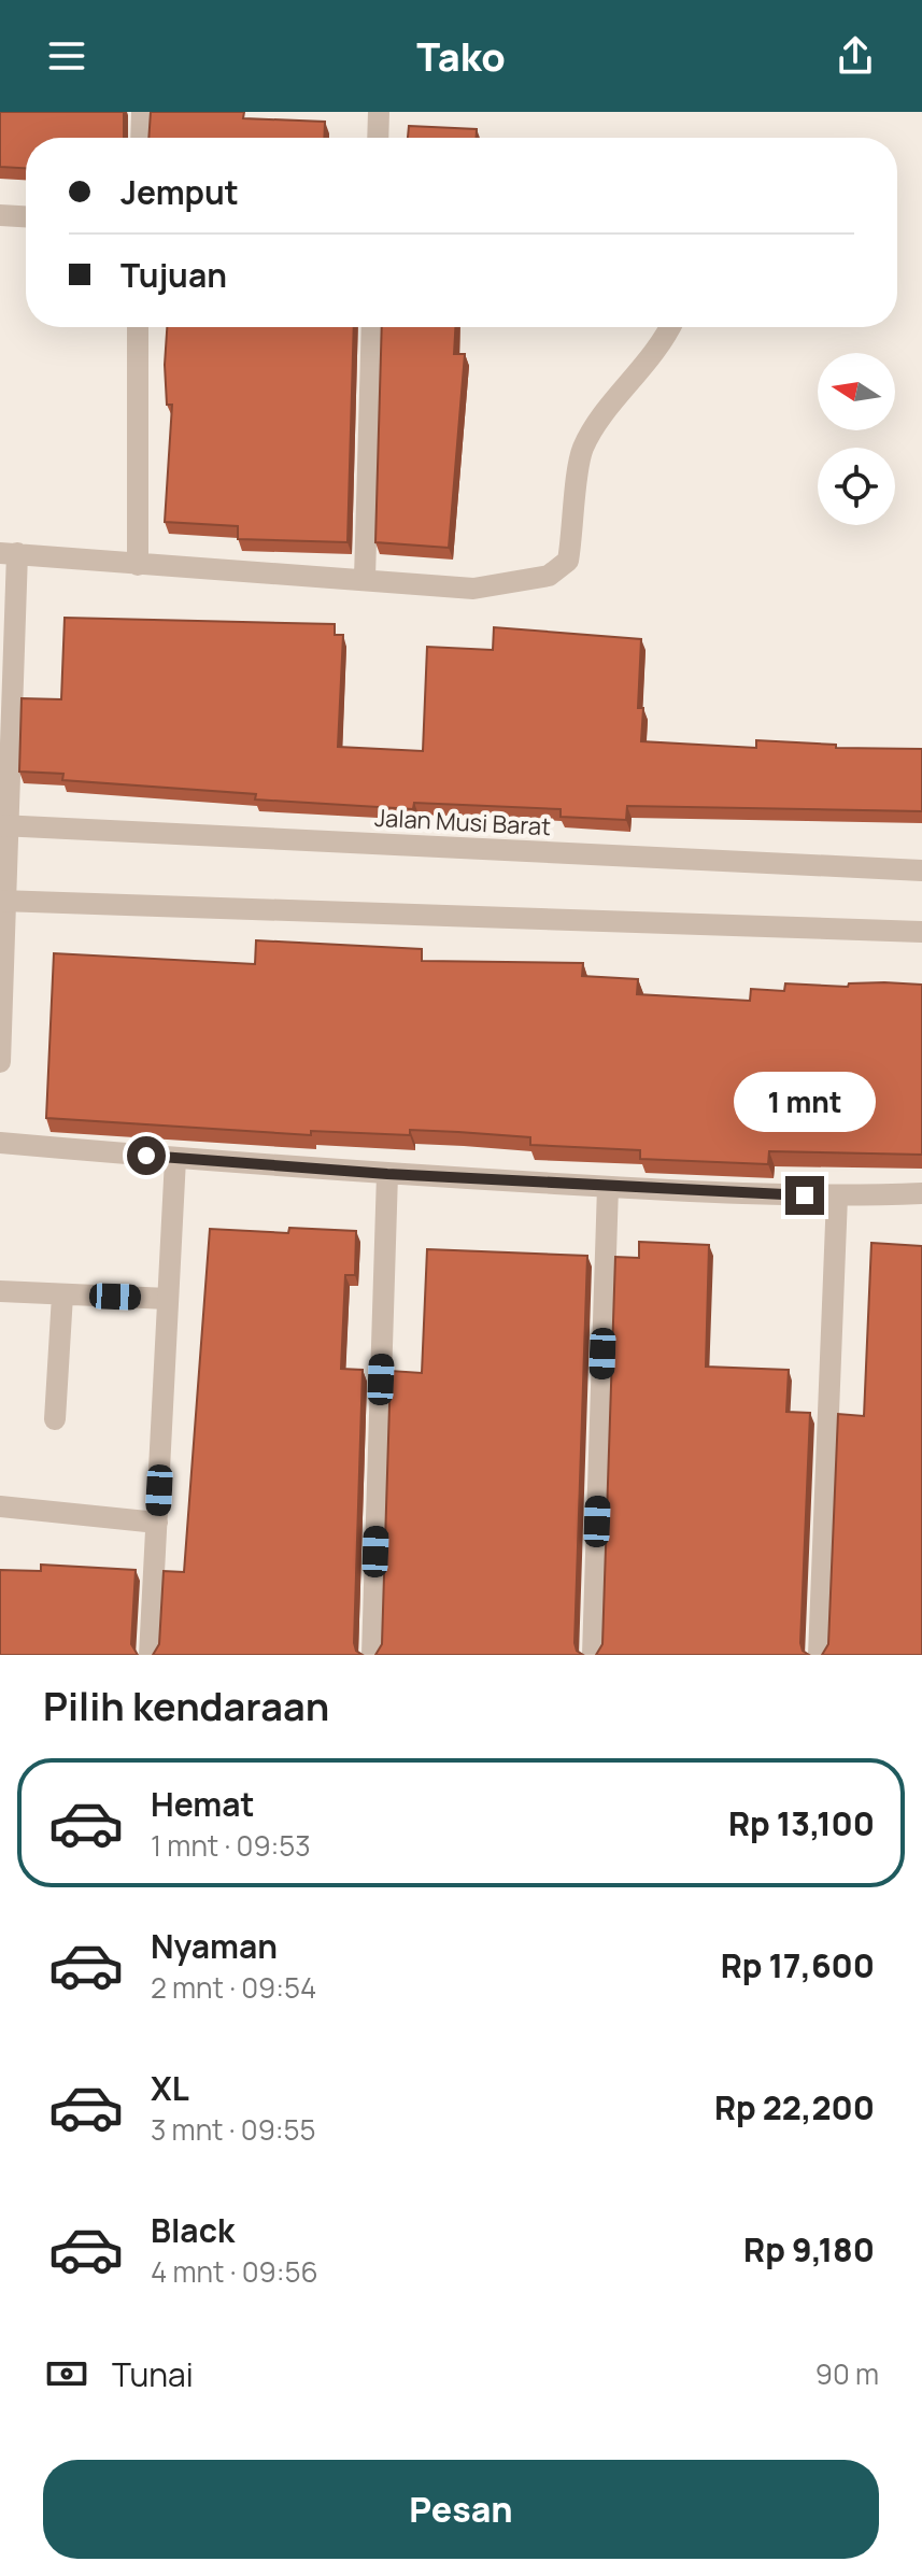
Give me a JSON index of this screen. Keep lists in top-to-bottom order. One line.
{"streets":{"street":["Jalan Musi Barat"]},"north":"left","page":{"header":"Tako","banner":["Jemput","Tujuan"],"bubble":"1 mnt","heading":"Pilih kendaraan","list":[{"name":"Hemat","note":"1 mnt · 09:53","value":"Rp 13,100"},{"name":"Nyaman","note":"2 mnt · 09:54","value":"Rp 17,600"},{"name":"XL","note":"3 mnt · 09:55","value":"Rp 22,200"},{"name":"Black","note":"4 mnt · 09:56","value":"Rp 9,180"}],"pay":["Tunai","90 m"],"buttons":"Pesan"}}
